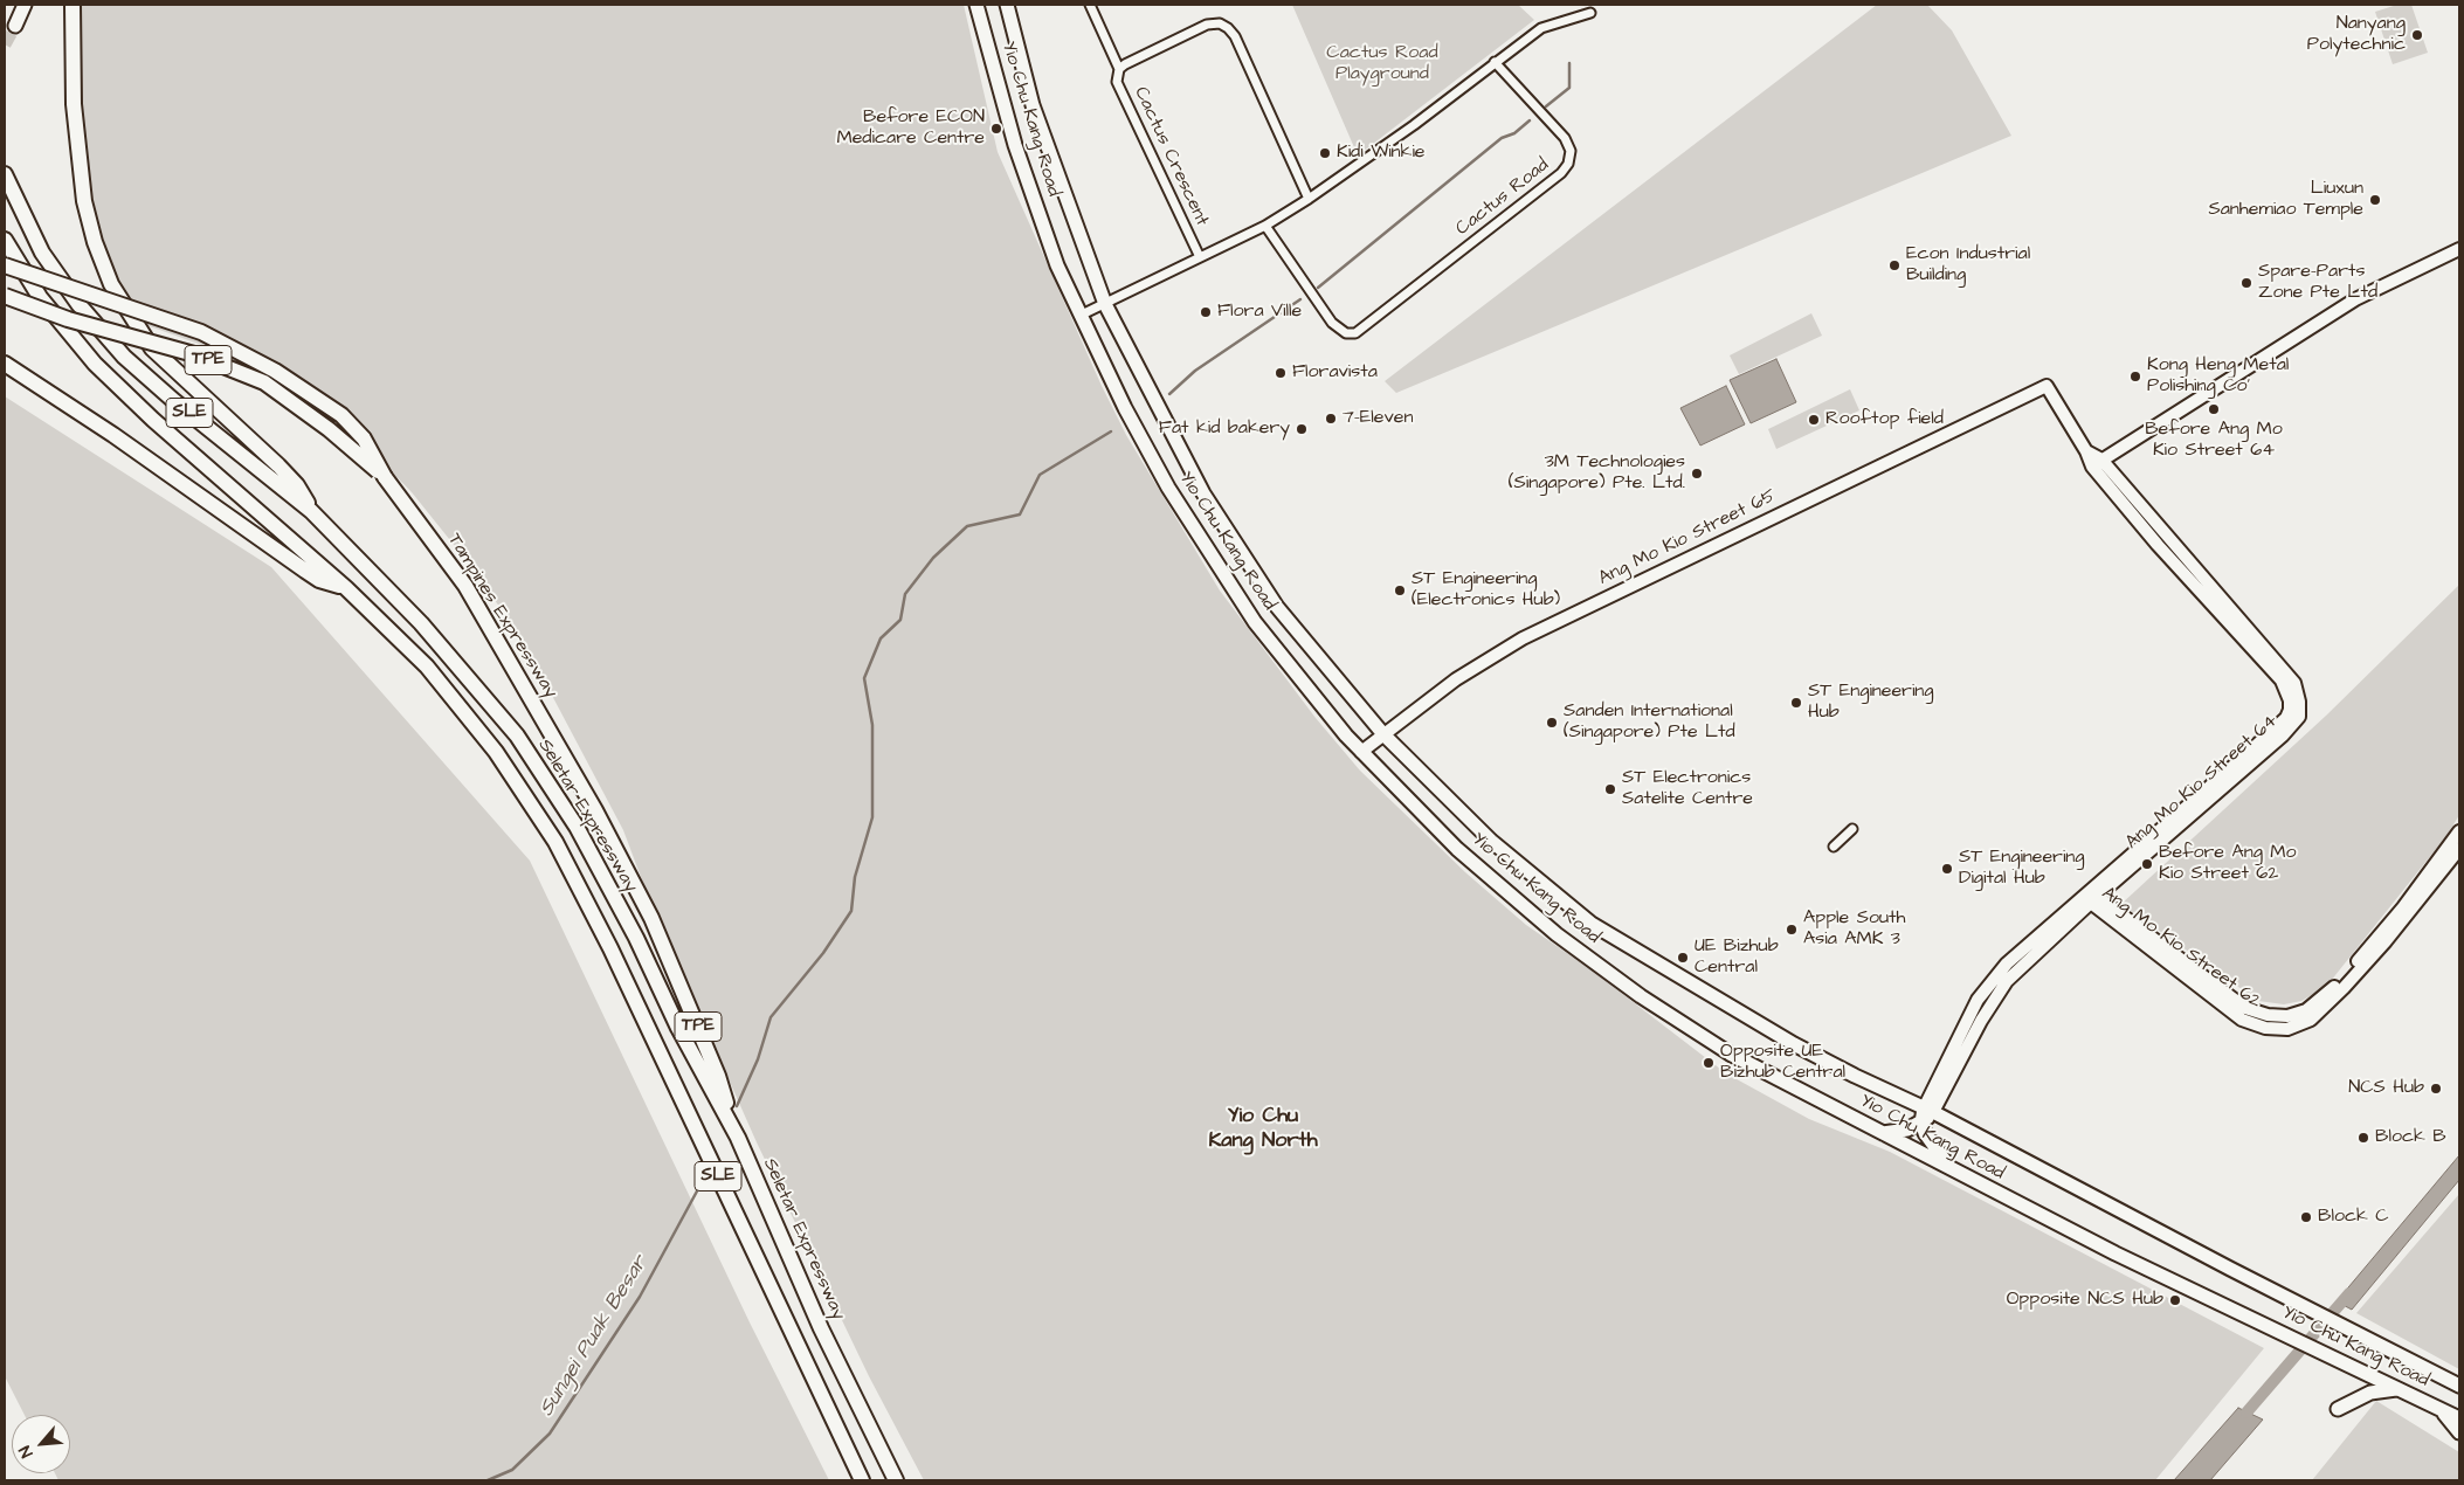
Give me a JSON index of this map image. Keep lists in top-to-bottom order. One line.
{"streets":{"highway":["TPE","SLE","Tampines Expressway","Seletar Expressway"],"main road":["Yio Chu Kang Road"],"street":["Cactus Crescent","Cactus Road","Ang Mo Kio Street 65","Ang Mo Kio Street 64","Ang Mo Kio Street 62"]},"crossings":[["Yio Chu Kang Road","Ang Mo Kio Street 65"],["Yio Chu Kang Road","Ang Mo Kio Street 64"],["Ang Mo Kio Street 65","Ang Mo Kio Street 64"],["Tampines Expressway","Seletar Expressway"],["Ang Mo Kio Street 64","Ang Mo Kio Street 62"]],"districts":["Yio Chu Kang North"],"water":["Sungei Puak Besar"],"parks":["Cactus Road Playground"],"places":["Nanyang Polytechnic","Before ECON Medicare Centre","Kidi Winkie","Liuxun Sanhemiao Temple","Econ Industrial Building","Spare-Parts Zone Pte Ltd","Flora Ville","Floravista","Kong Heng Metal Polishing Co'","Before Ang Mo Kio Street 64","7-Eleven","Rooftop field","Fat kid bakery","3M Technologies (Singapore) Pte. Ltd.","ST Engineering (Electronics Hub)","ST Engineering Hub","Sanden International (Singapore) Pte Ltd","ST Electronics Satelite Centre","Before Ang Mo Kio Street 62","ST Engineering Digital Hub","Apple South Asia AMK 3","UE Bizhub Central","Opposite UE Bizhub Central","NCS Hub","Block B","Block C","Opposite NCS Hub"],"north":"bottom left"}
